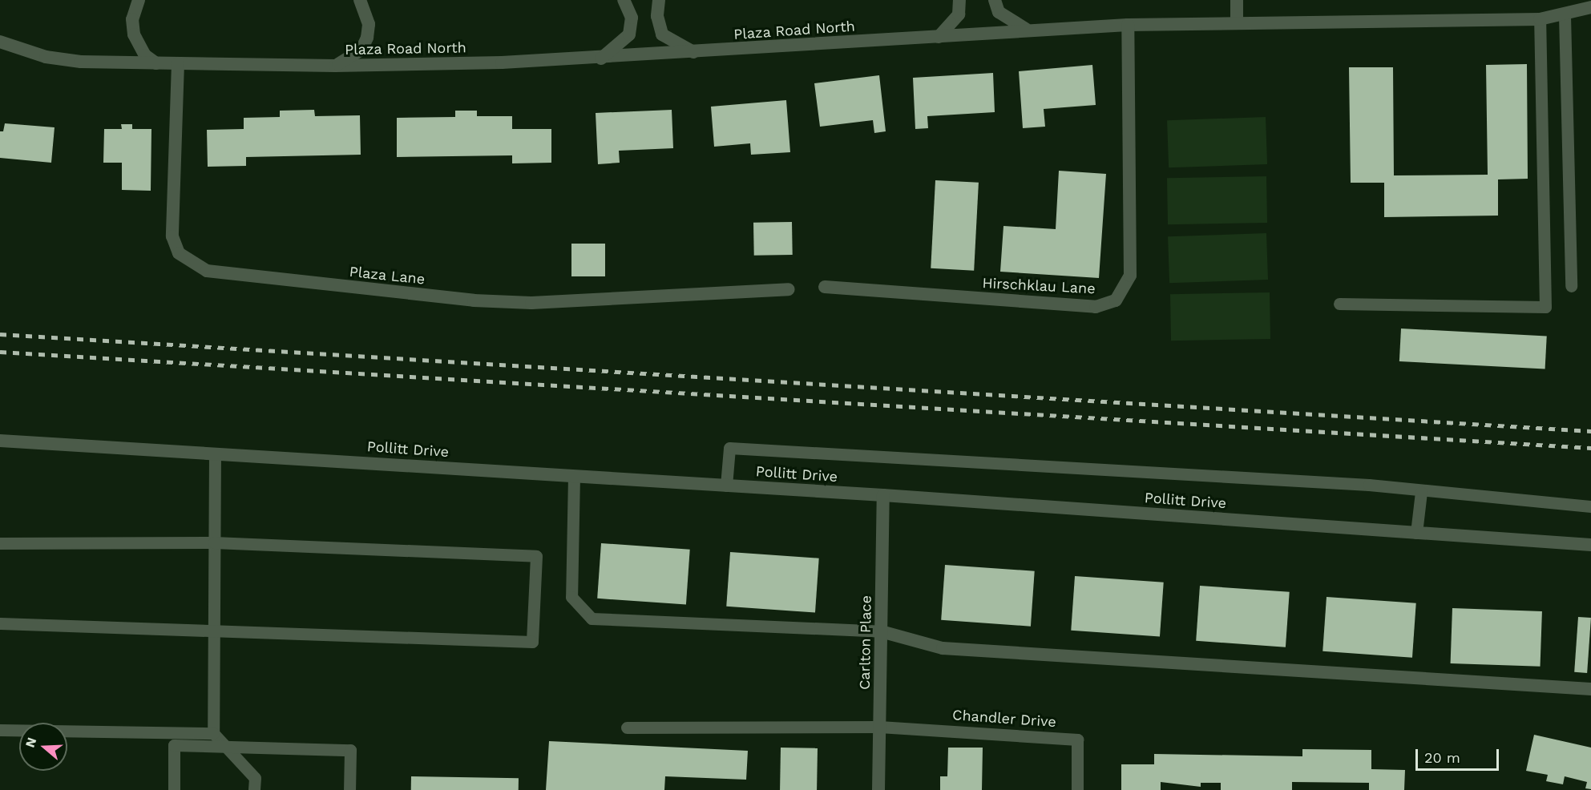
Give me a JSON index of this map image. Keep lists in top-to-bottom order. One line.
{"streets":{"street":["Plaza Road North","Plaza Lane","Hirschklau Lane","Pollitt Drive","Carlton Place"],"lane":["Chandler Drive"]},"crossings":[["Plaza Road North","Plaza Lane"],["Plaza Road North","Hirschklau Lane"],["Pollitt Drive","Carlton Place"],["Carlton Place","Chandler Drive"]],"scale_bar":"20 m","north":"left"}
